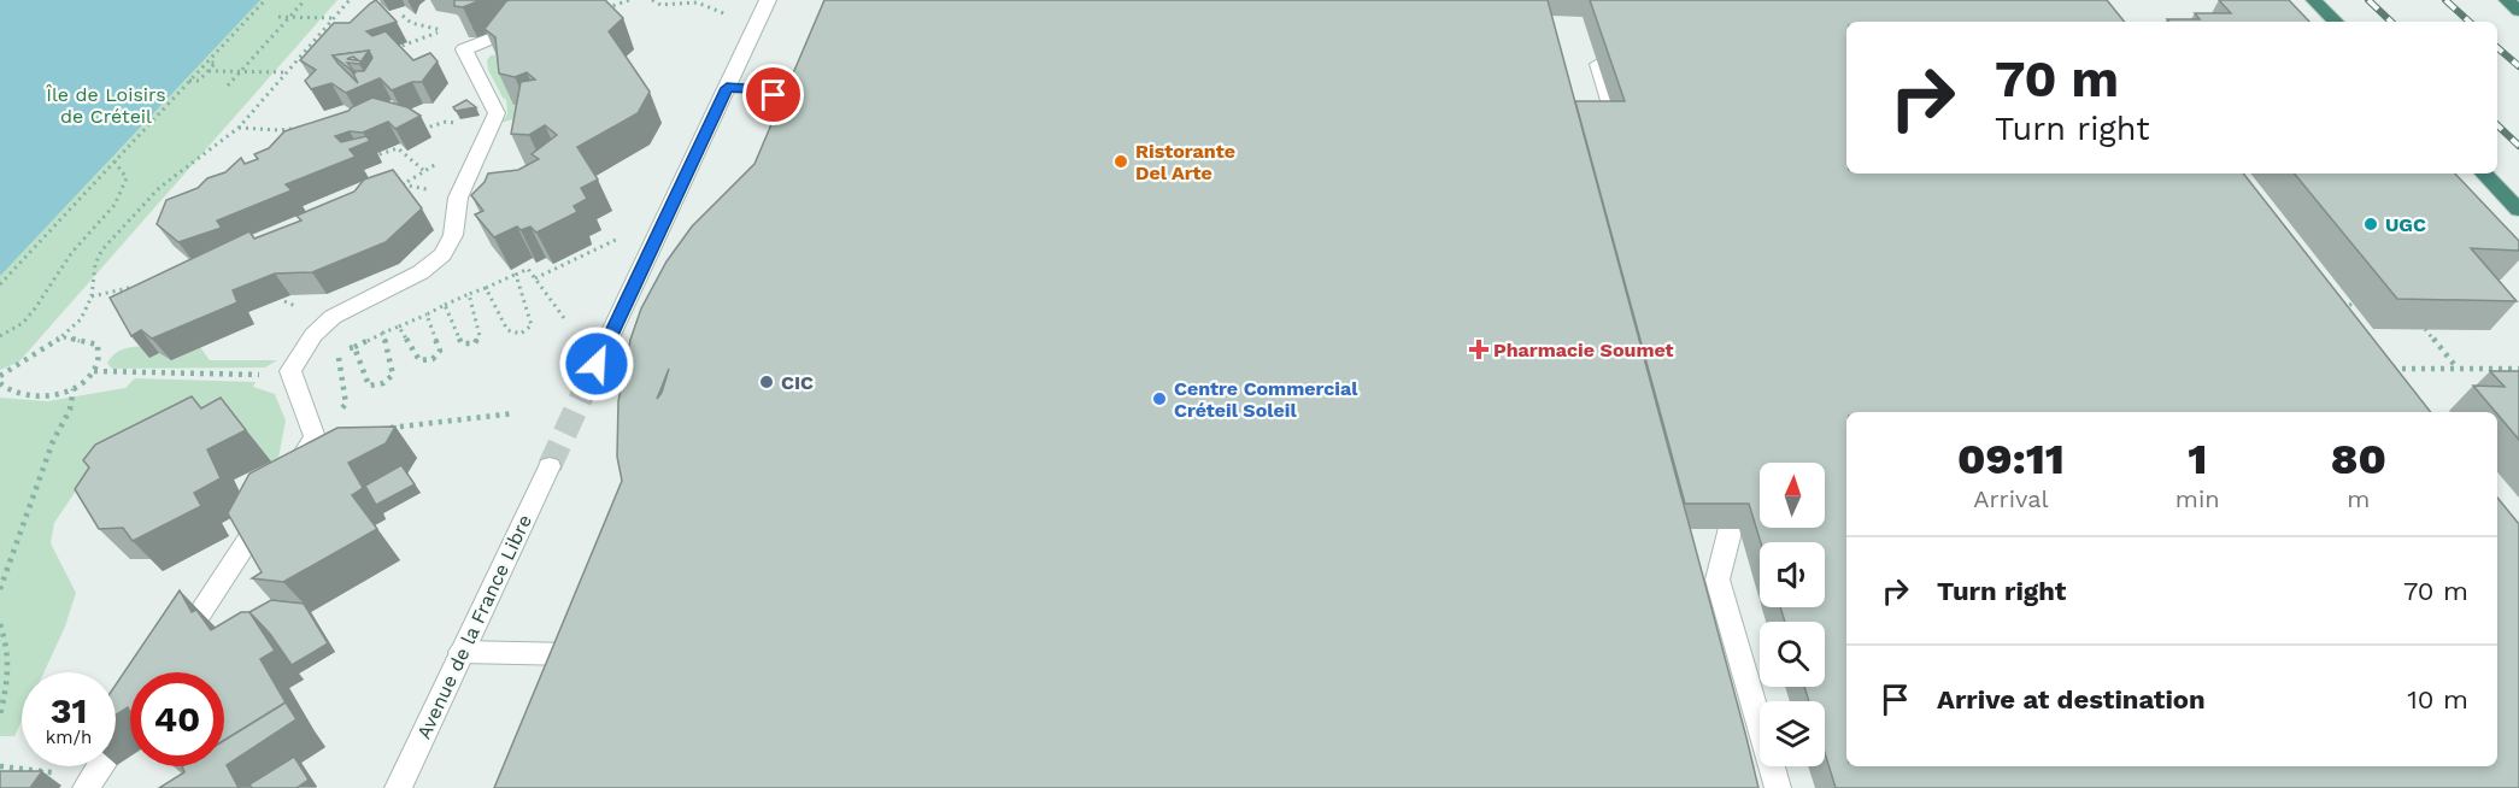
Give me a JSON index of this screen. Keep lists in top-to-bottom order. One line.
{"streets":{"street":["Avenue de la France Libre"]},"parks":["Île de Loisirs de Créteil"],"places":{"other":["Ristorante Del Arte","UGC","CIC","Centre Commercial Créteil Soleil"],"health":["Pharmacie Soumet"]},"north":"top","page":{"turn":["70 m","Turn right"],"eta":["09:11","Arrival","1","min","80","m"],"list":[{"name":"Turn right","value":"70 m"},{"name":"Arrive at destination","value":"10 m"}],"speed":"31 km/h","limit":"40"}}
